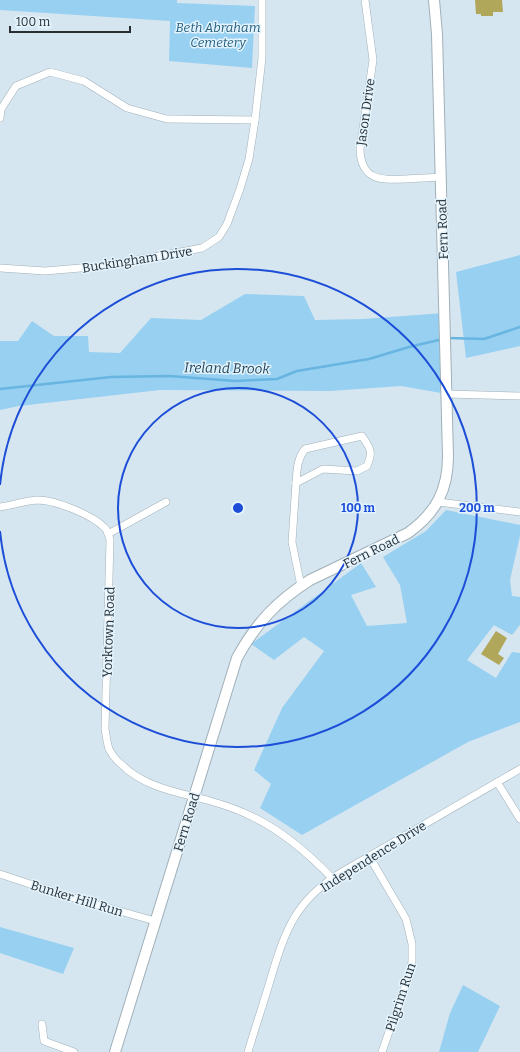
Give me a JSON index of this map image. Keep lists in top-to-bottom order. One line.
{"streets":{"street":["Jason Drive","Fern Road","Buckingham Drive","Yorktown Road","Independence Drive","Bunker Hill Run","Pilgrim Run"]},"crossings":[["Jason Drive","Fern Road"],["Fern Road","Yorktown Road"],["Fern Road","Bunker Hill Run"],["Yorktown Road","Independence Drive"],["Independence Drive","Pilgrim Run"]],"water":["Ireland Brook"],"parks":["Beth Abraham Cemetery"],"scale_bar":"100 m","rings":["100 m","200 m"]}
